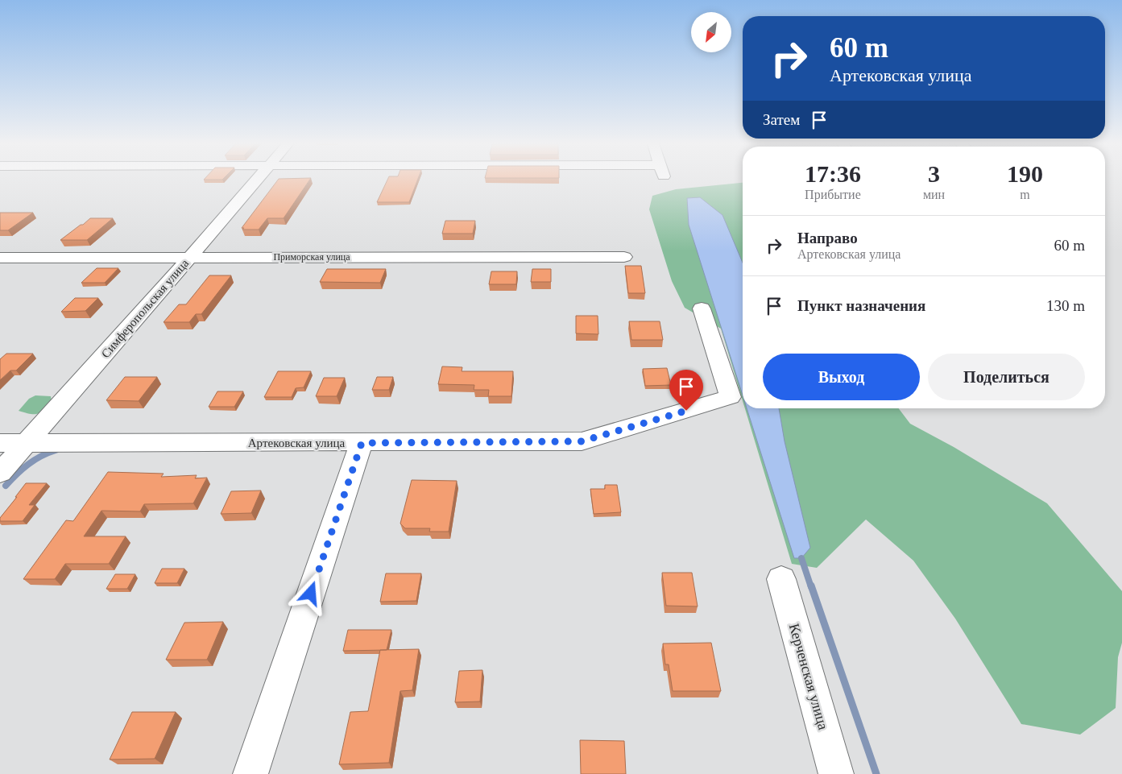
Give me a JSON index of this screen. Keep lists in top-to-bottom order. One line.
{"streets":{"street":["Приморская улица","Симферопольская улица","Артековская улица","Керченская улица"]},"crossings":[["Приморская улица","Симферопольская улица"],["Симферопольская улица","Артековская улица"]],"north":"bottom left","page":{"turn":["60 m","Артековская улица"],"then":"Затем","eta":["17:36","Прибытие","3","мин","190","m"],"list":[{"name":"Направо","note":"Артековская улица","value":"60 m"},{"name":"Пункт назначения","value":"130 m"}],"buttons":["Выход","Поделиться"]}}
